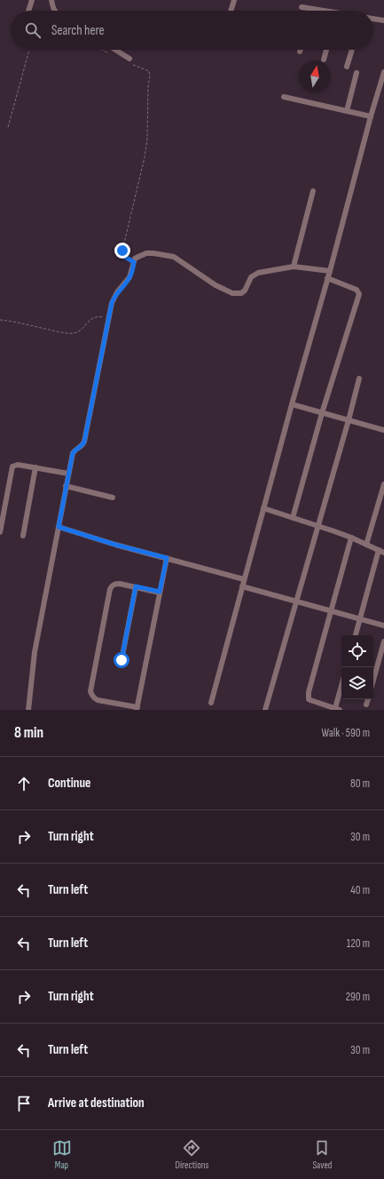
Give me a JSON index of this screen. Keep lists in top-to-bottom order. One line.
{"north":"top","page":{"search":"Search here","heading":["8 min","Walk · 590 m"],"list":[["Continue","80 m"],["Turn right","30 m"],["Turn left","40 m"],["Turn left","120 m"],["Turn right","290 m"],["Turn left","30 m"],"Arrive at destination"],"nav":["Map","Directions","Saved"]}}
